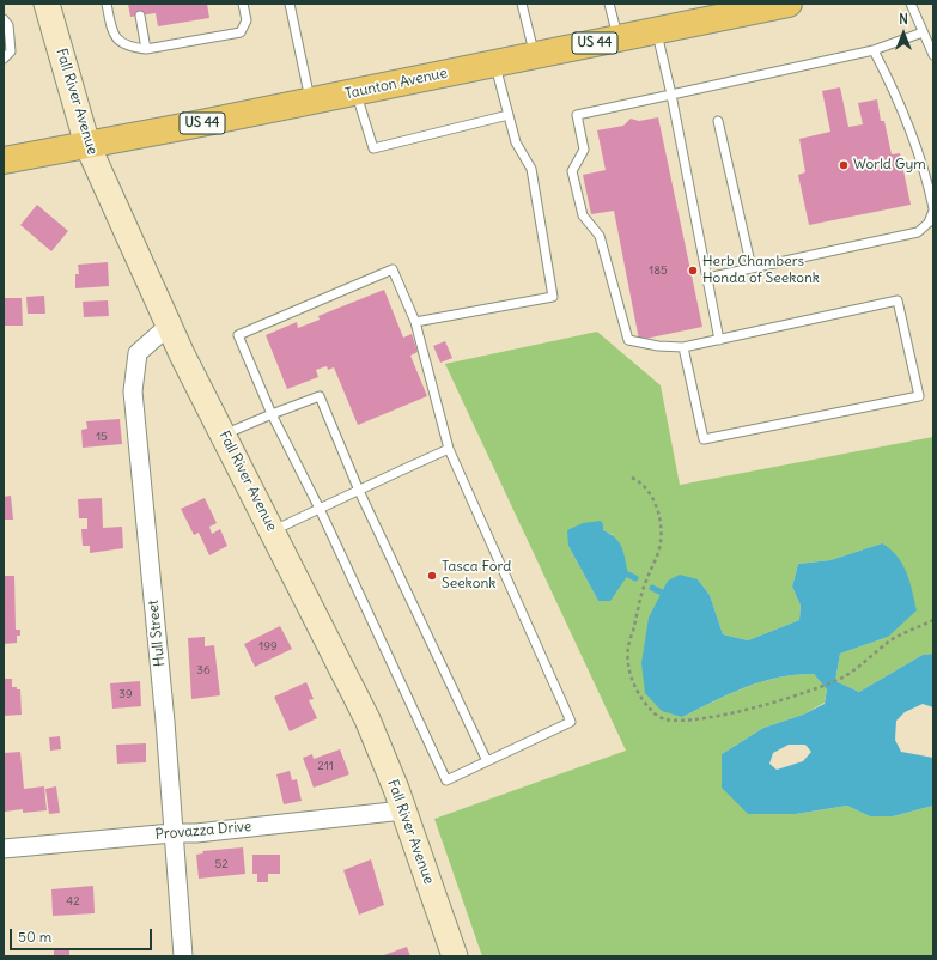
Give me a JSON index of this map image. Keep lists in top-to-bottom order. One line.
{"streets":{"highway":["US 44","Taunton Avenue"],"main road":["Fall River Avenue"],"street":["Hull Street","Provazza Drive"]},"crossings":[["Taunton Avenue","Fall River Avenue"],["Fall River Avenue","Hull Street"],["Fall River Avenue","Provazza Drive"],["Hull Street","Provazza Drive"]],"places":["World Gym","Herb Chambers Honda of Seekonk","Tasca Ford Seekonk"],"house_numbers":["185","15","199","36","39","211","52","42"],"scale_bar":"50 m","north":"top"}
